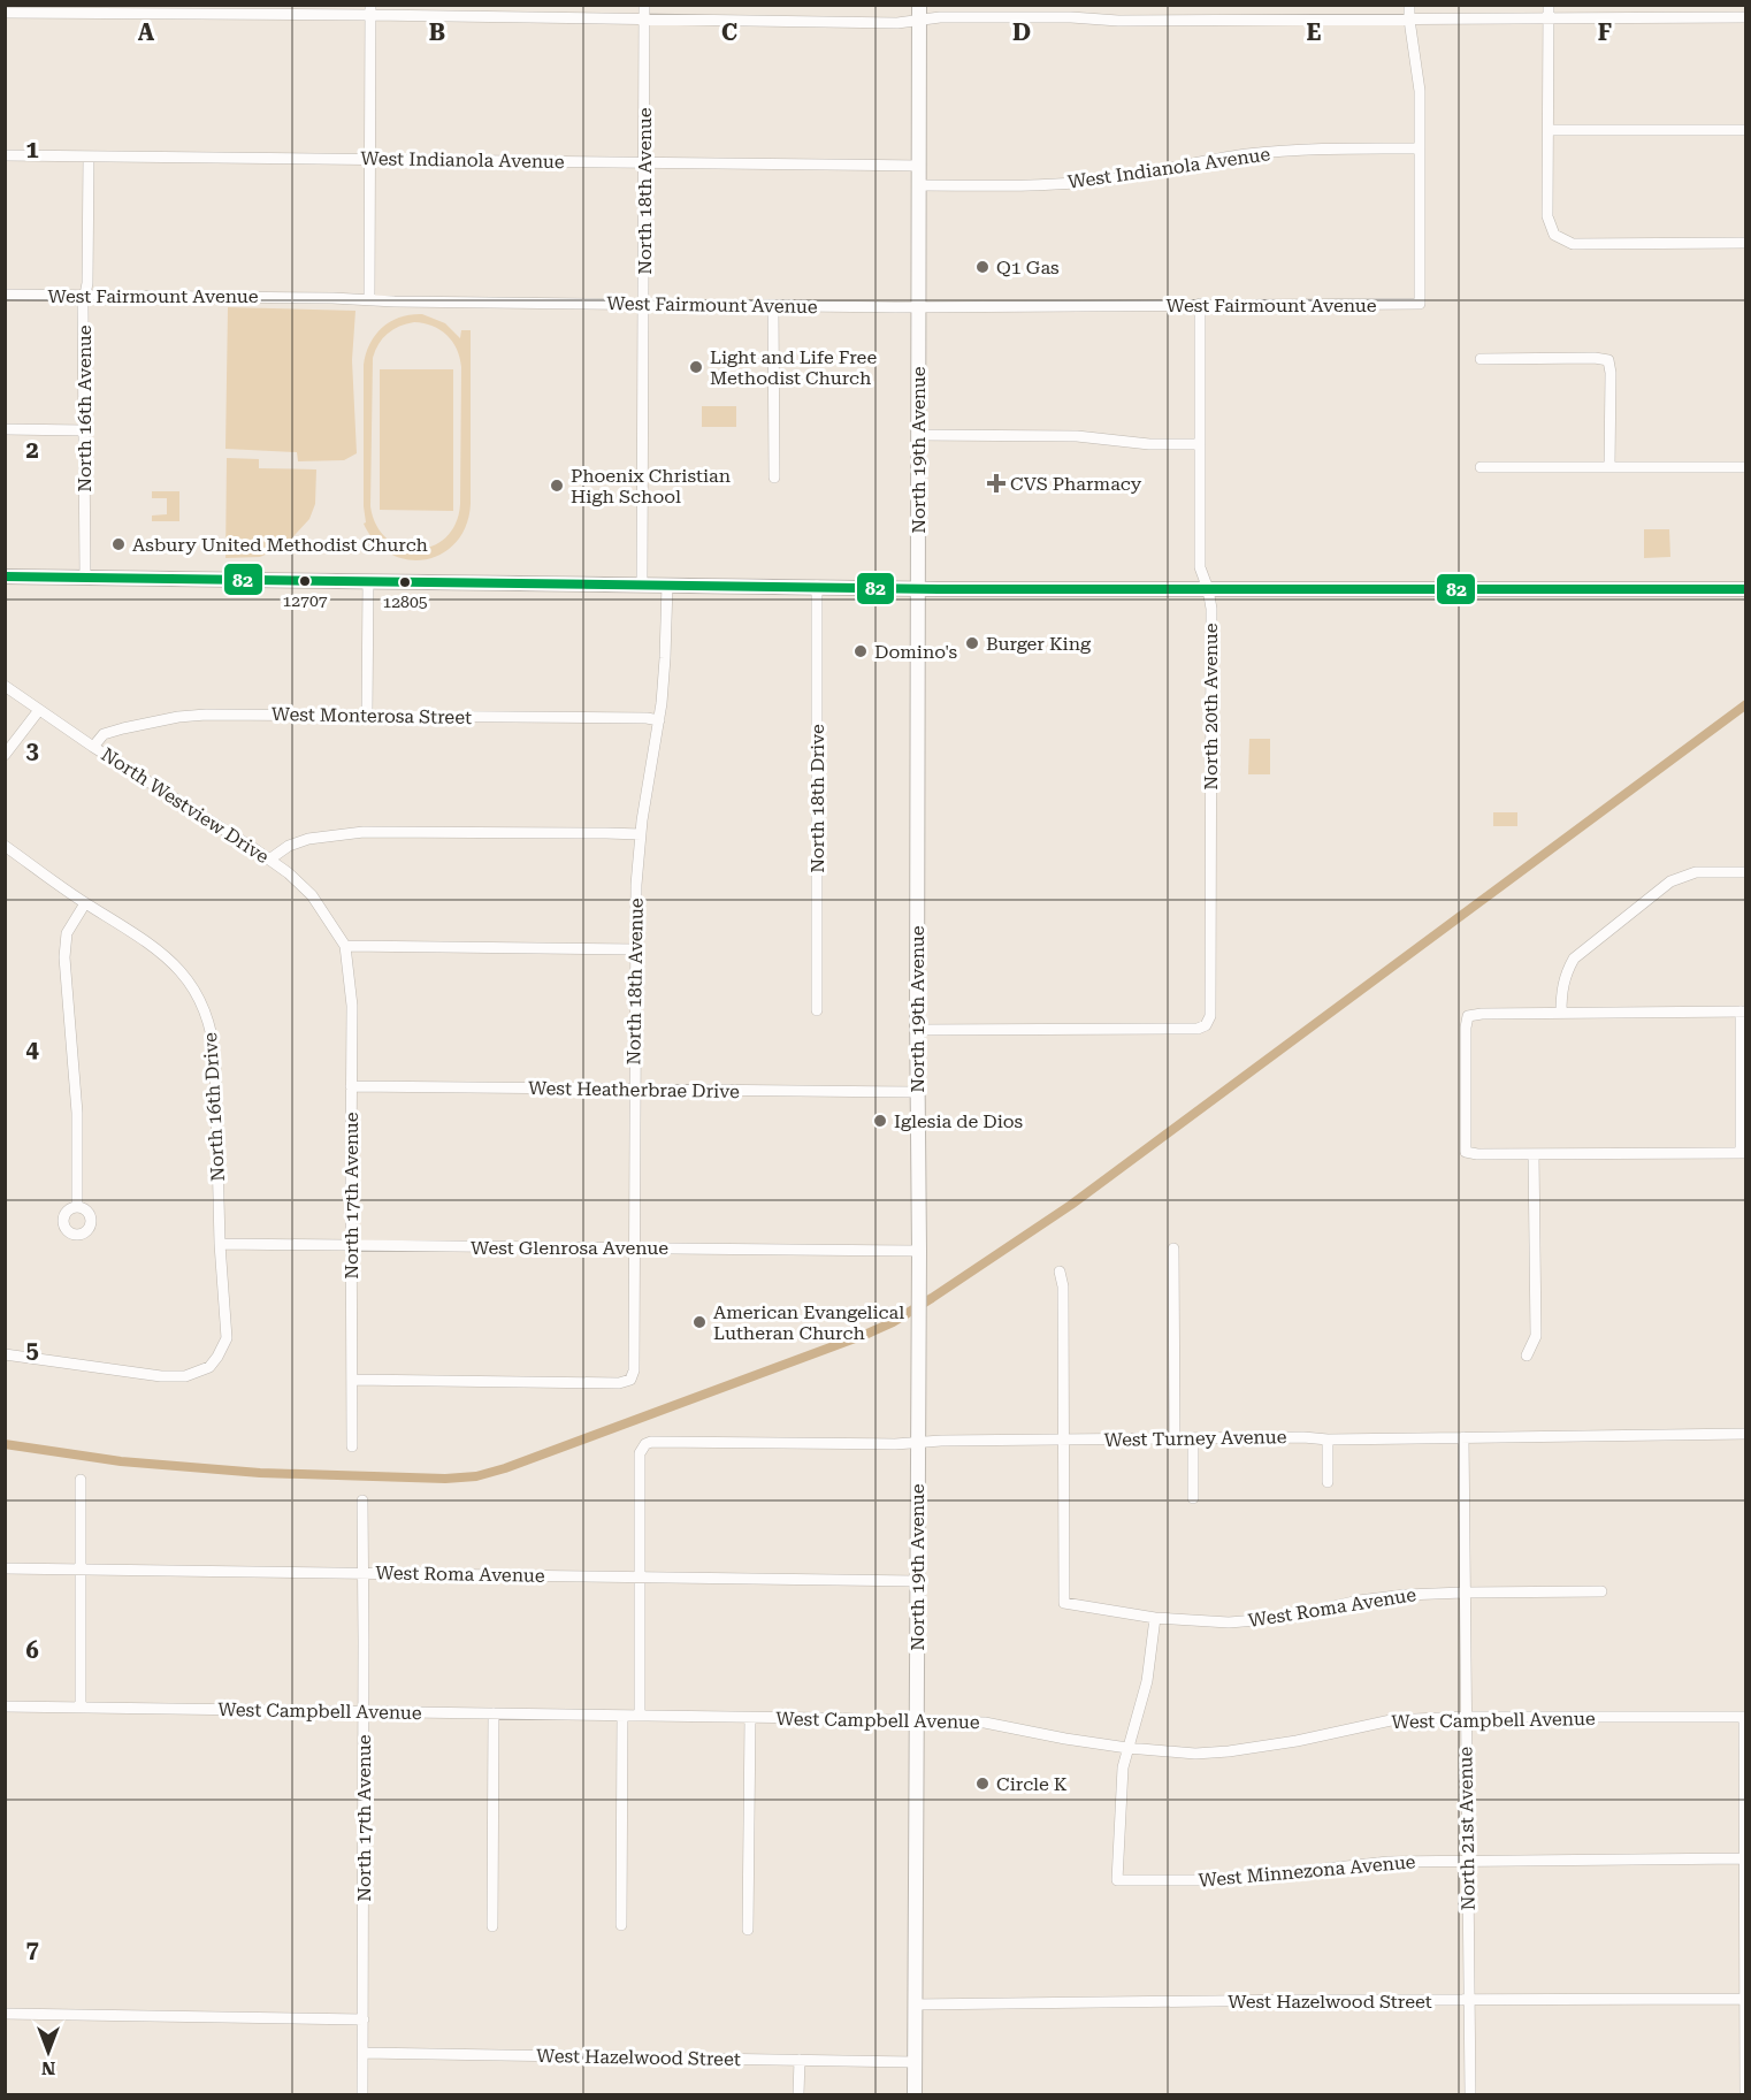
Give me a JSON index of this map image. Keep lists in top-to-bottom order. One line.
{"streets":{"main road":["North 19th Avenue"],"street":["West Indianola Avenue","North 18th Avenue","West Fairmount Avenue","North 16th Avenue","North 20th Avenue","West Monterosa Street","North 18th Drive","North Westview Drive","West Heatherbrae Drive","North 16th Drive","North 17th Avenue","West Glenrosa Avenue","West Turney Avenue","West Roma Avenue","West Campbell Avenue","North 21st Avenue","West Minnezona Avenue","West Hazelwood Street"]},"crossings":[["West Indianola Avenue","North 18th Avenue"],["West Indianola Avenue","West Fairmount Avenue"],["West Indianola Avenue","North 16th Avenue"],["West Indianola Avenue","North 19th Avenue"],["North 18th Avenue","West Fairmount Avenue"],["North 18th Avenue","West Monterosa Street"],["North 18th Avenue","West Heatherbrae Drive"],["North 18th Avenue","North 17th Avenue"],["North 18th Avenue","West Glenrosa Avenue"],["West Fairmount Avenue","North 16th Avenue"],["West Fairmount Avenue","North 19th Avenue"],["West Fairmount Avenue","North 20th Avenue"],["North 19th Avenue","North 20th Avenue"],["North 19th Avenue","West Heatherbrae Drive"],["North 19th Avenue","West Glenrosa Avenue"],["North 19th Avenue","West Turney Avenue"],["North 19th Avenue","West Roma Avenue"],["North 19th Avenue","West Campbell Avenue"],["North 19th Avenue","West Hazelwood Street"],["West Monterosa Street","North Westview Drive"],["North Westview Drive","North 17th Avenue"],["West Heatherbrae Drive","North 17th Avenue"],["North 16th Drive","West Glenrosa Avenue"],["North 17th Avenue","West Glenrosa Avenue"],["North 17th Avenue","West Roma Avenue"],["North 17th Avenue","West Campbell Avenue"],["North 17th Avenue","West Hazelwood Street"],["West Turney Avenue","West Roma Avenue"],["West Turney Avenue","North 21st Avenue"],["West Roma Avenue","North 21st Avenue"],["West Campbell Avenue","North 21st Avenue"],["West Campbell Avenue","West Minnezona Avenue"],["North 21st Avenue","West Minnezona Avenue"],["North 21st Avenue","West Hazelwood Street"]],"places":{"other":["Q1 Gas","Light and Life Free Methodist Church","Phoenix Christian High School","Asbury United Methodist Church","12707","12805","Burger King","Domino's","Iglesia de Dios","American Evangelical Lutheran Church","Circle K"],"health":["CVS Pharmacy"]},"lines":["transit line 82"],"north":"bottom","grid":{"columns":["A","B","C","D","E","F"],"rows":["1","2","3","4","5","6","7"]}}
